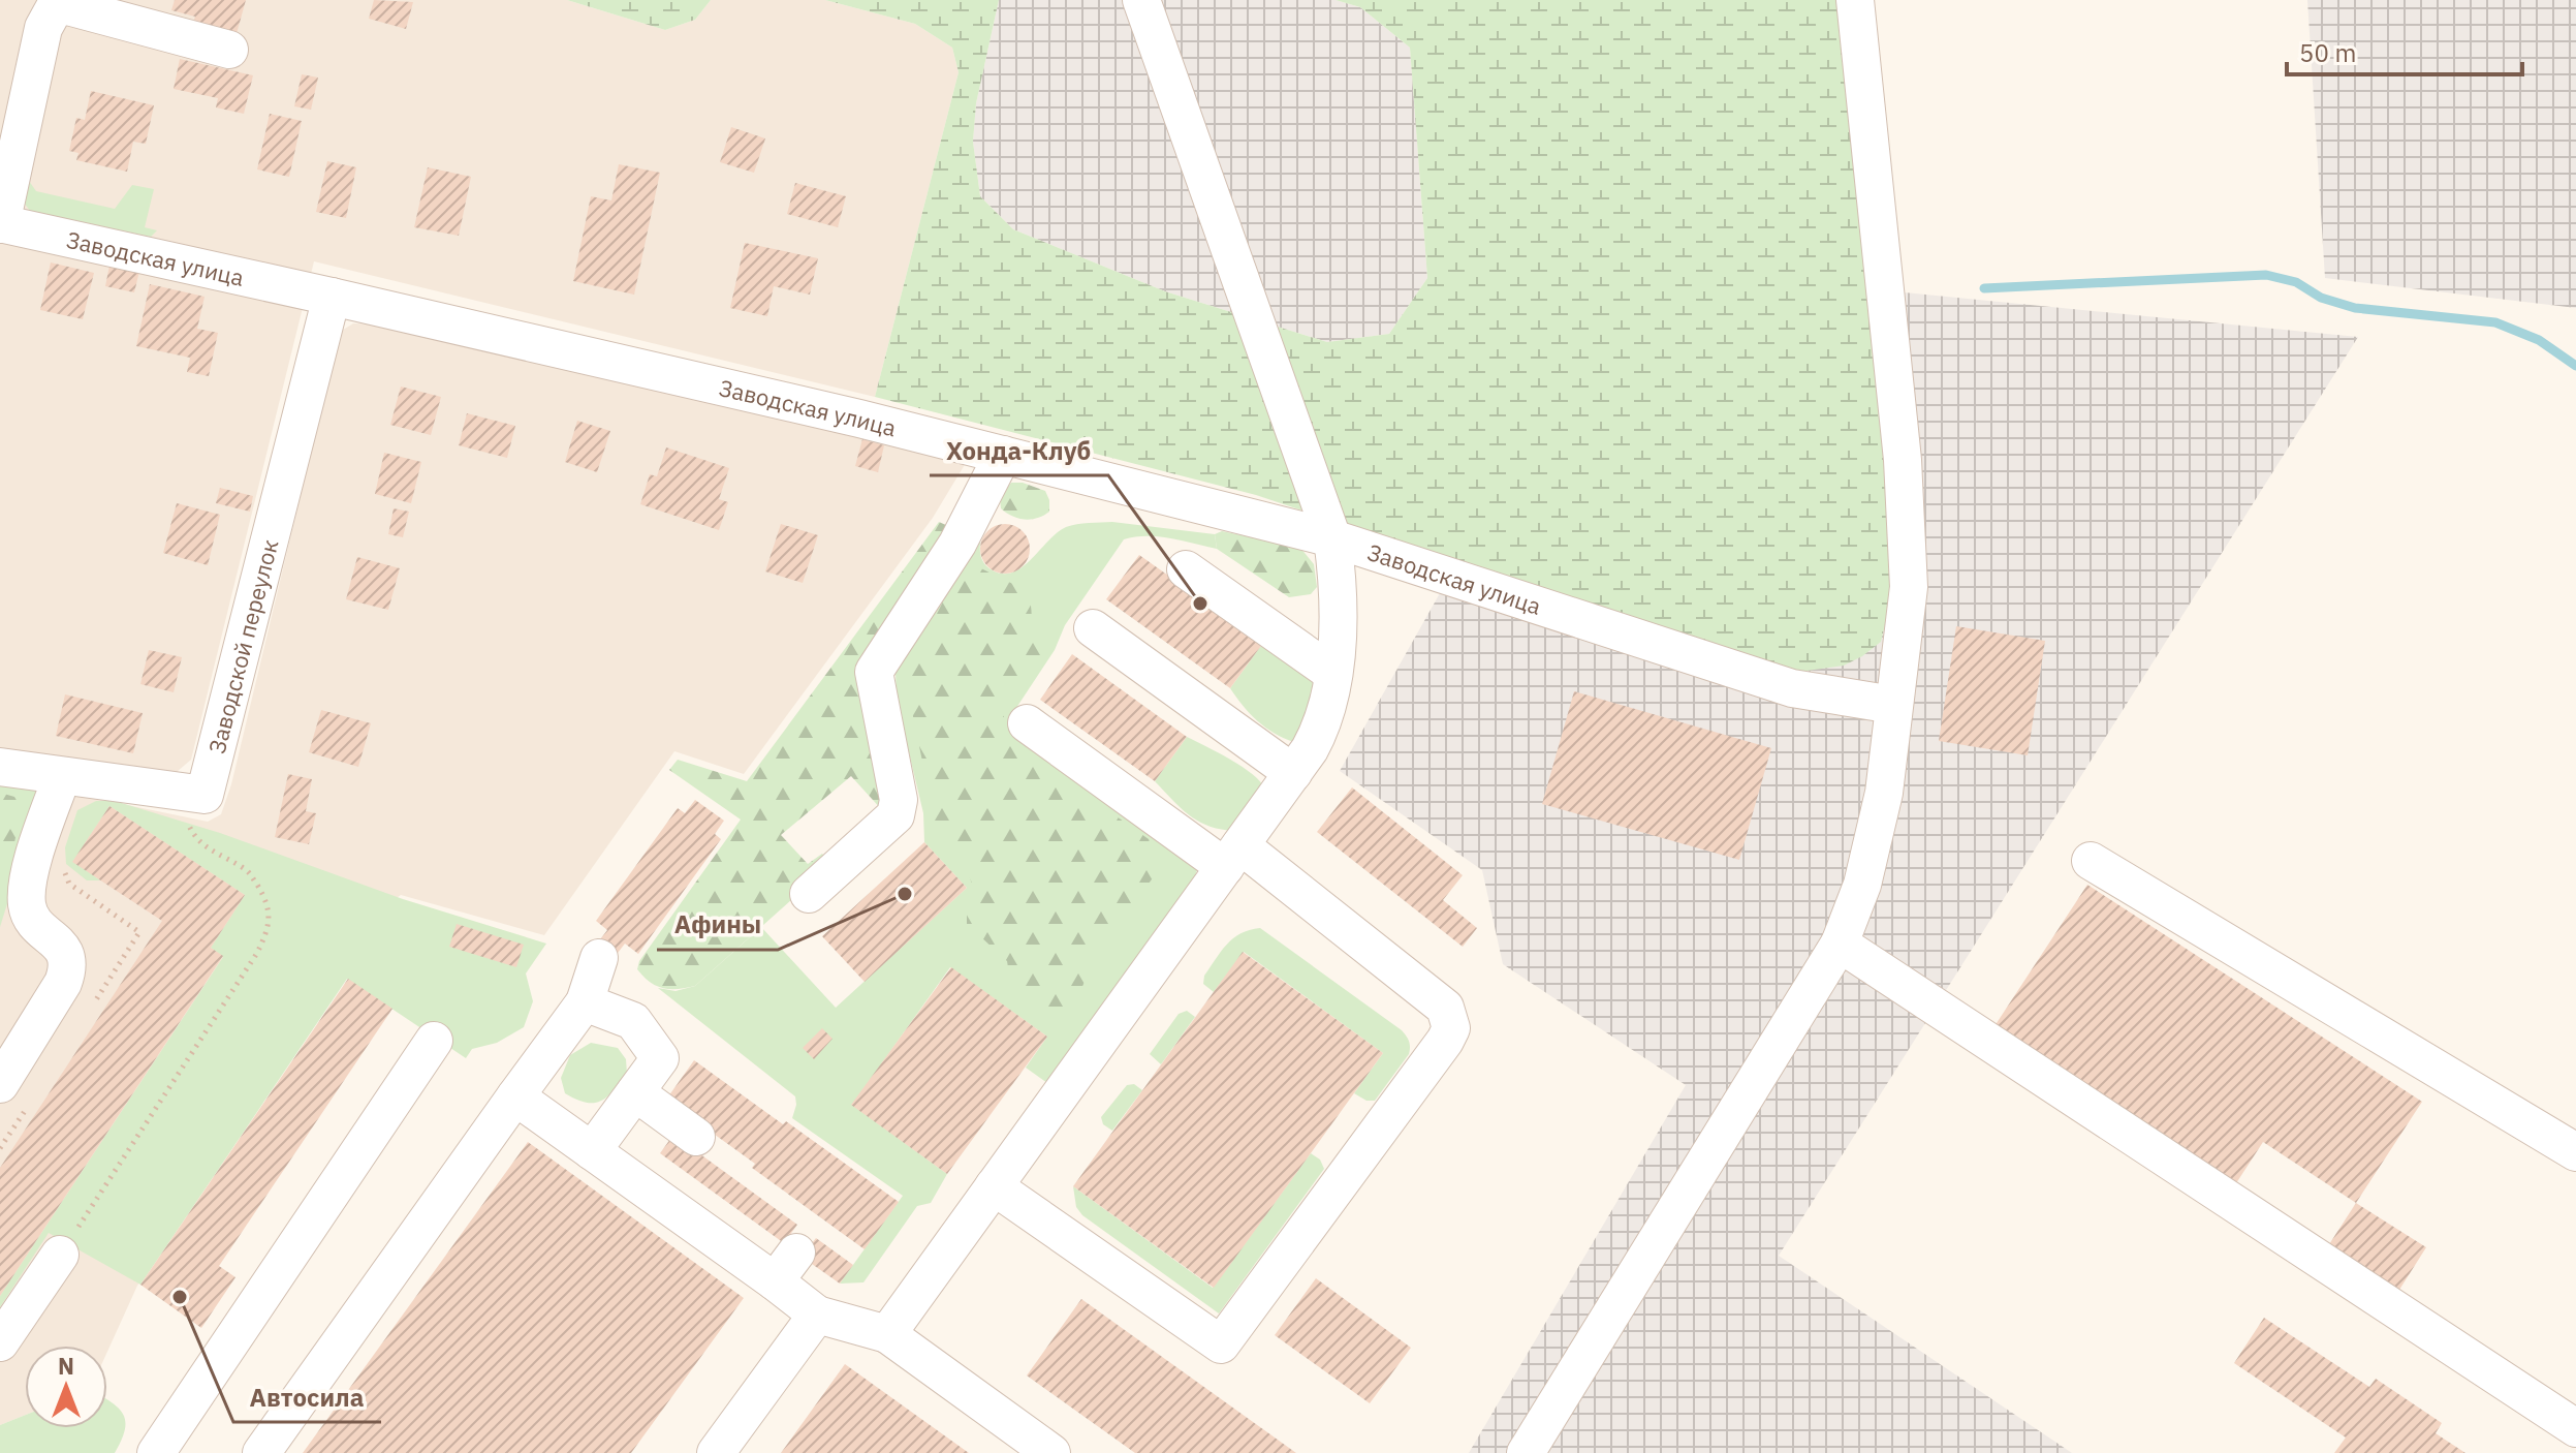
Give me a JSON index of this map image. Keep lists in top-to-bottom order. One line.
{"streets":{"street":["Заводская улица","Заводской переулок"]},"crossings":[["Заводская улица","Заводской переулок"]],"places":["Хонда-Клуб","Афины","Автосила"],"scale_bar":"50 m","north":"top"}
